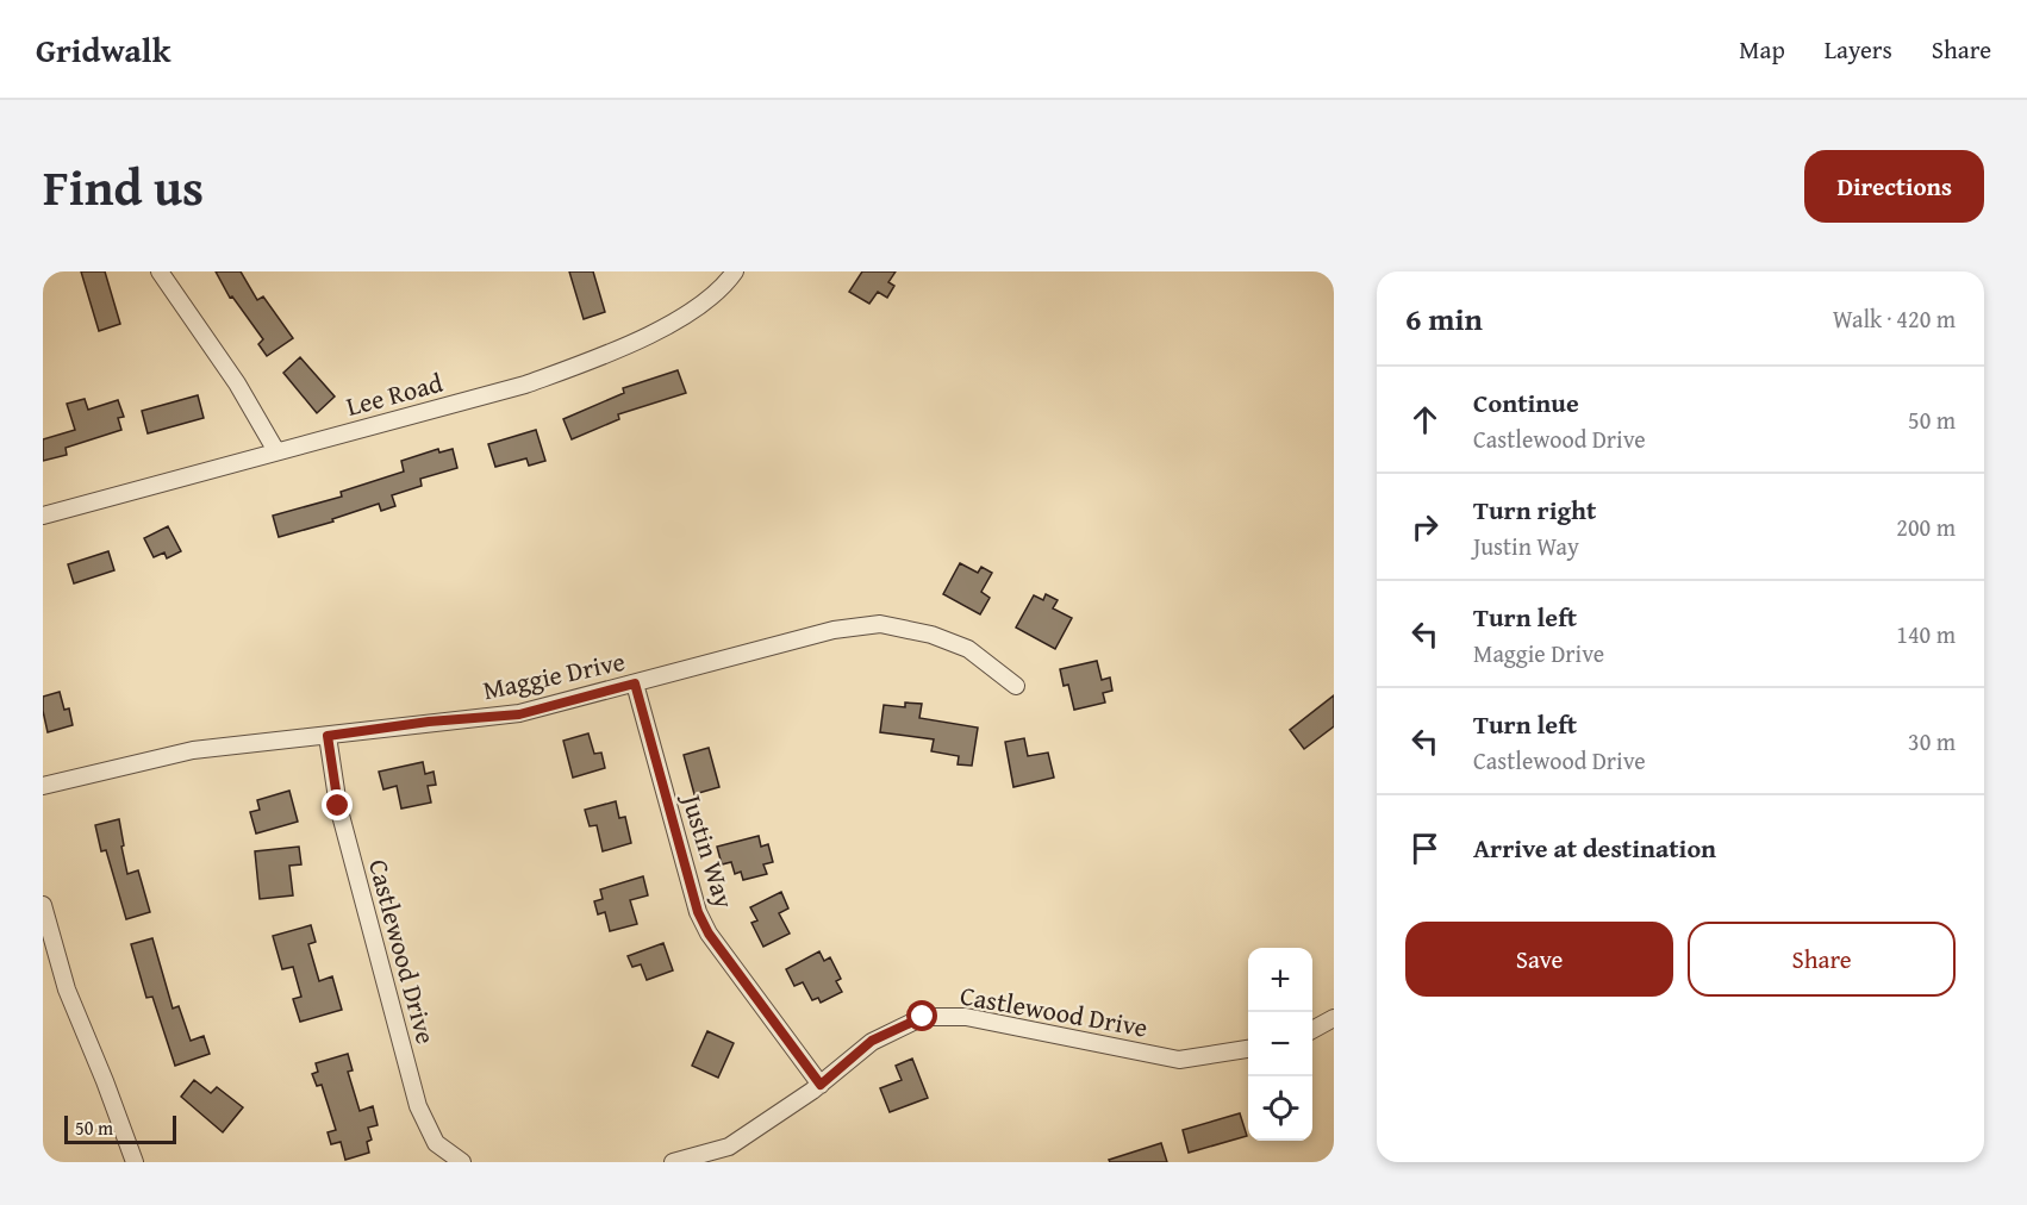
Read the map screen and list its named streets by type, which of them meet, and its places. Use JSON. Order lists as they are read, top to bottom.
{
  "streets": {
    "street": [
      "Lee Road",
      "Maggie Drive",
      "Justin Way",
      "Castlewood Drive"
    ]
  },
  "crossings": [
    ["Maggie Drive", "Justin Way"],
    ["Maggie Drive", "Castlewood Drive"],
    ["Justin Way", "Castlewood Drive"]
  ],
  "scale_bar": "50 m",
  "page": {
    "header": "Gridwalk",
    "nav": ["Map", "Layers", "Share"],
    "title": "Find us",
    "buttons": [
      "Directions",
      ["Save", "Share"]
    ],
    "heading": ["6 min", "Walk · 420 m"],
    "list": [
      ["Continue", "Castlewood Drive", "50 m"],
      ["Turn right", "Justin Way", "200 m"],
      ["Turn left", "Maggie Drive", "140 m"],
      ["Turn left", "Castlewood Drive", "30 m"],
      "Arrive at destination"
    ],
    "map_buttons": ["+", "−"],
    "scale": "50 m"
  }
}
